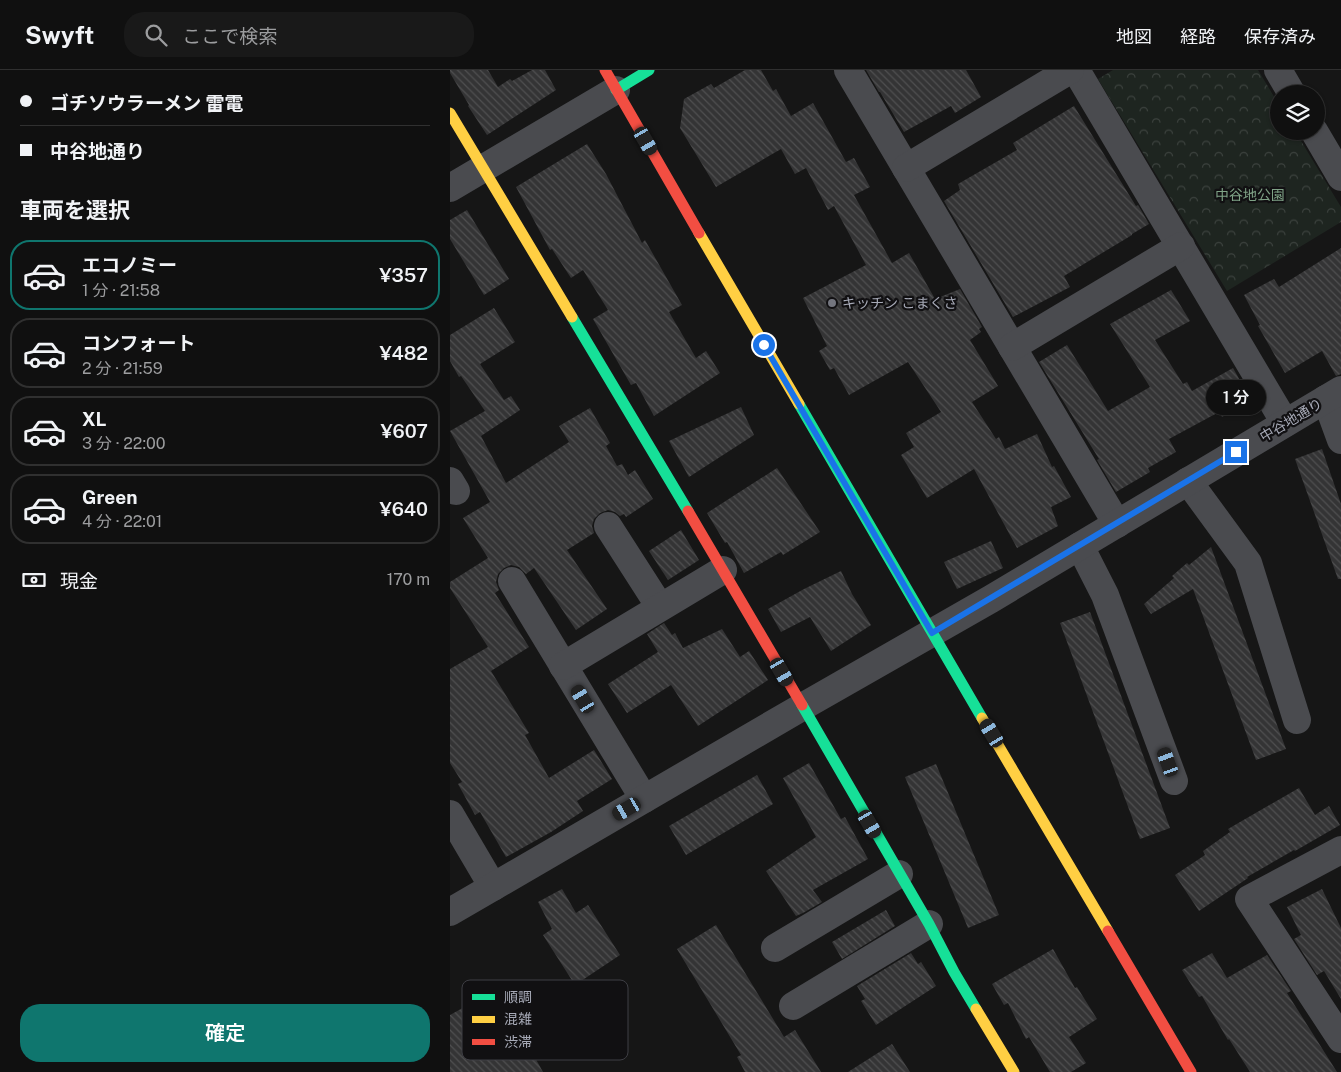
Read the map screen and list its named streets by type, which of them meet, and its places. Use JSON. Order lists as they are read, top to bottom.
{
  "streets": {
    "street": ["中谷地通り"]
  },
  "parks": ["中谷地公園"],
  "places": ["キッチン こまくさ"],
  "legend": ["順調", "混雑", "渋滞"],
  "page": {
    "header": "Swyft",
    "search": "ここで検索",
    "nav": ["地図", "経路", "保存済み"],
    "banner": ["ゴチソウラーメン 雷電", "中谷地通り"],
    "heading": "車両を選択",
    "list": [
      {
        "name": "エコノミー",
        "note": "1 分 · 21:58",
        "value": "¥357"
      },
      {
        "name": "コンフォート",
        "note": "2 分 · 21:59",
        "value": "¥482"
      },
      {
        "name": "XL",
        "note": "3 分 · 22:00",
        "value": "¥607"
      },
      {
        "name": "Green",
        "note": "4 分 · 22:01",
        "value": "¥640"
      }
    ],
    "bubble": "1 分",
    "pay": ["現金", "170 m"],
    "buttons": "確定"
  }
}
